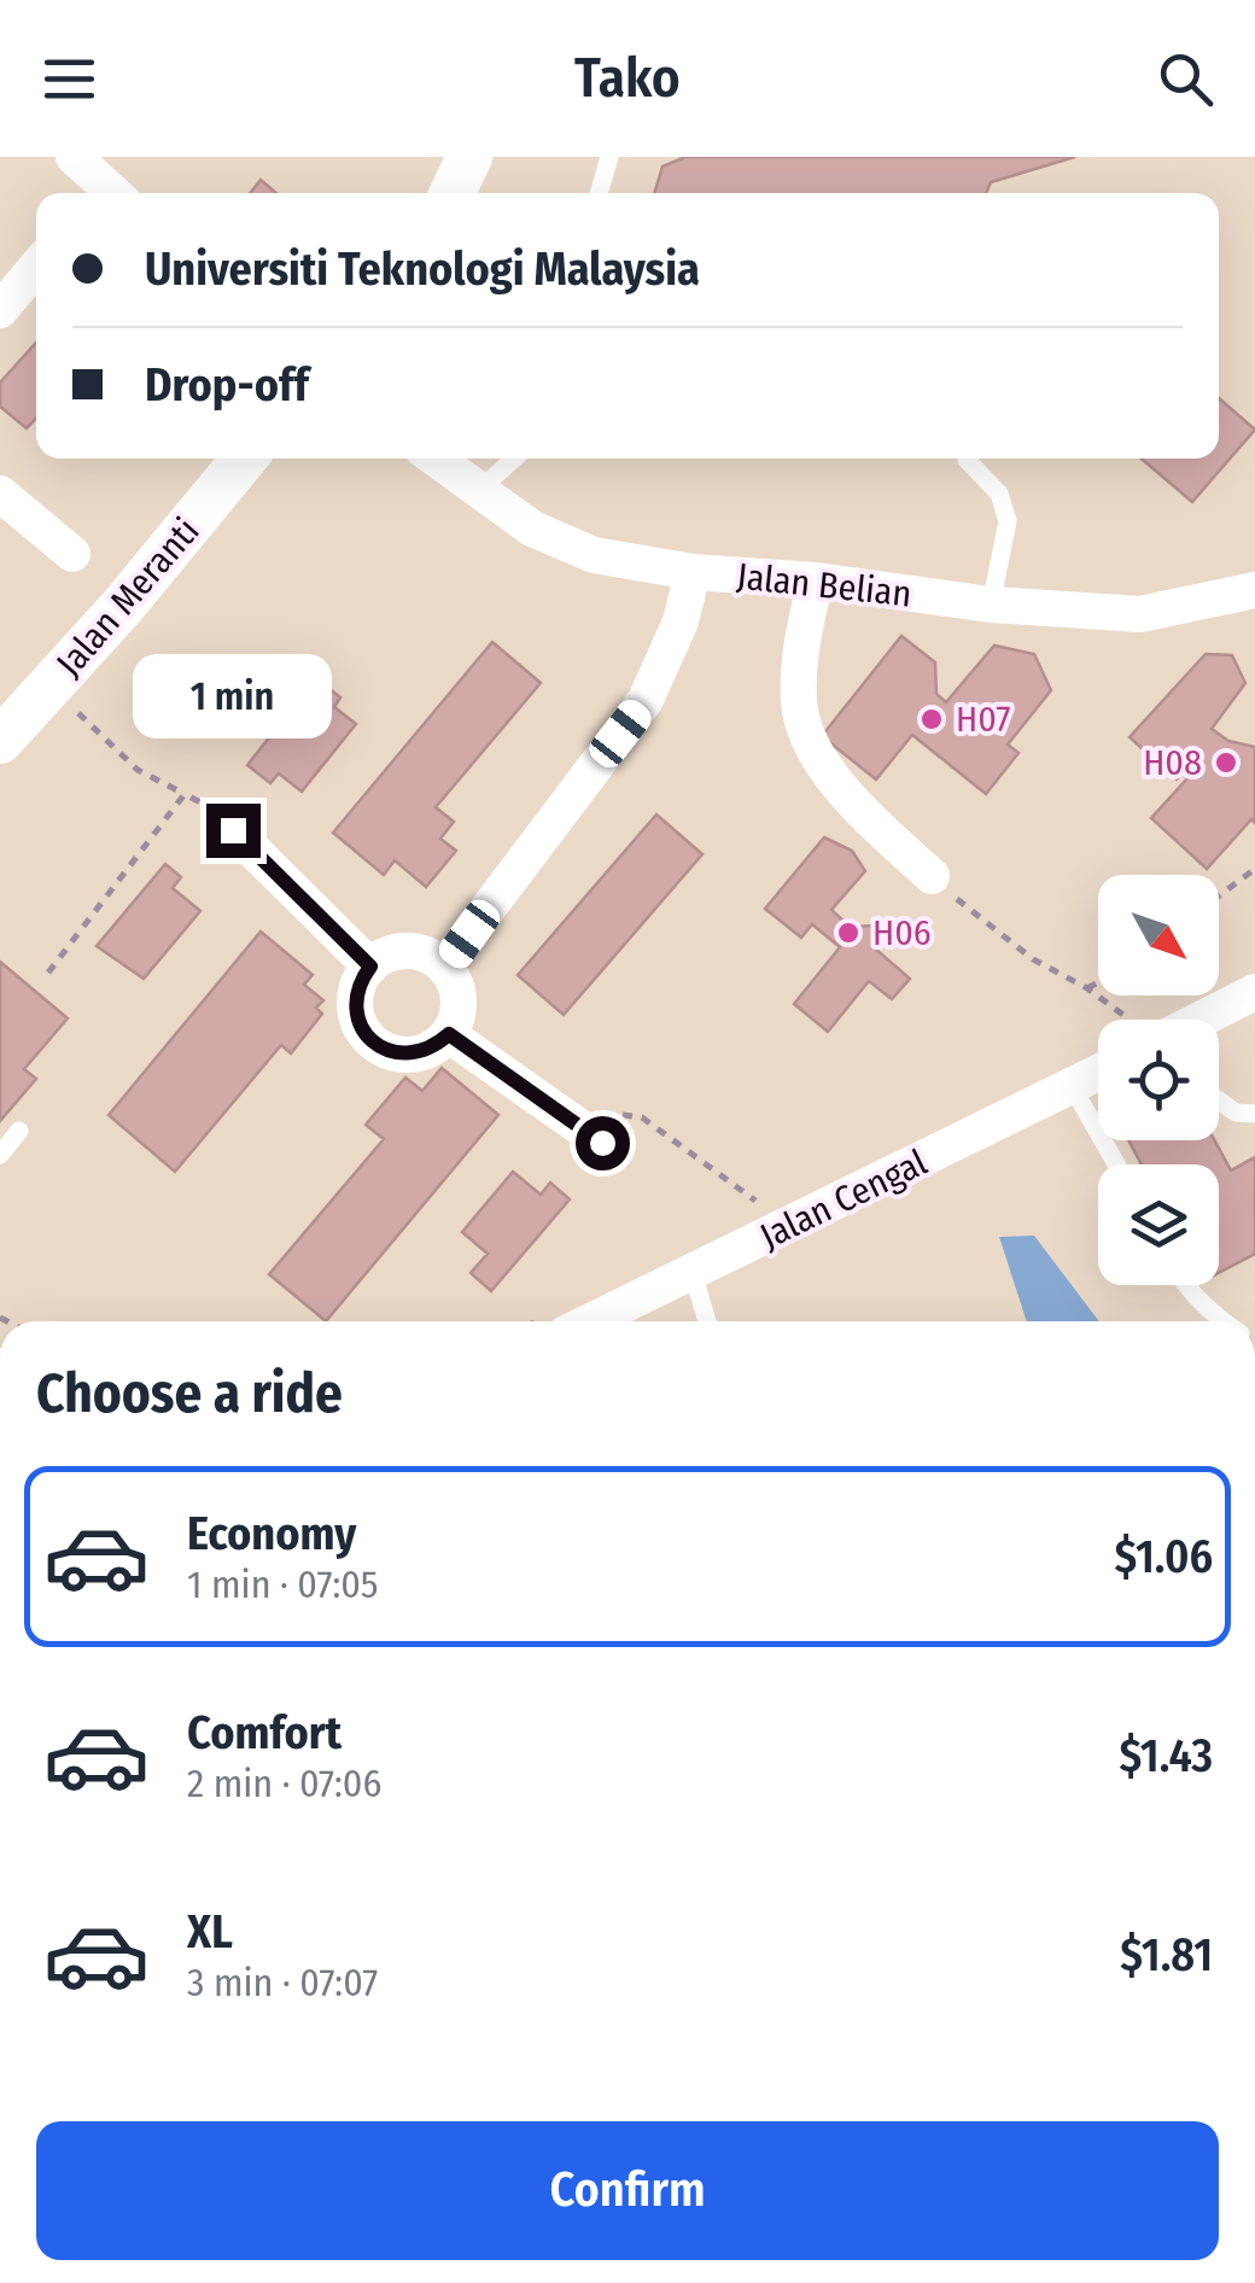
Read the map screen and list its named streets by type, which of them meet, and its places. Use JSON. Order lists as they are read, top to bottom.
{
  "streets": {
    "street": ["Jalan Belian", "Jalan Meranti", "Jalan Cengal"]
  },
  "places": ["H07", "H08", "H06"],
  "north": "bottom right",
  "page": {
    "header": "Tako",
    "banner": ["Universiti Teknologi Malaysia", "Drop-off"],
    "bubble": "1 min",
    "heading": "Choose a ride",
    "list": [
      {
        "name": "Economy",
        "note": "1 min · 07:05",
        "value": "$1.06"
      },
      {
        "name": "Comfort",
        "note": "2 min · 07:06",
        "value": "$1.43"
      },
      {
        "name": "XL",
        "note": "3 min · 07:07",
        "value": "$1.81"
      }
    ],
    "buttons": "Confirm"
  }
}
